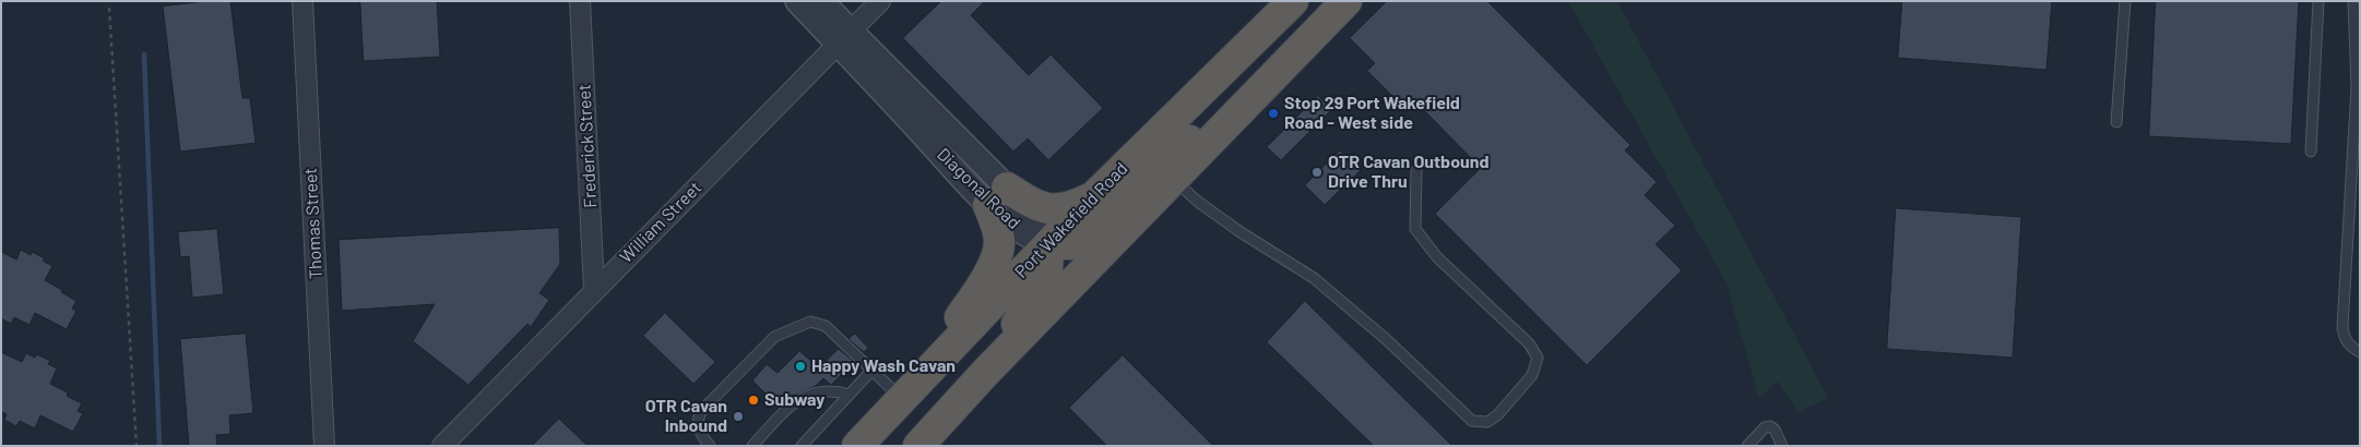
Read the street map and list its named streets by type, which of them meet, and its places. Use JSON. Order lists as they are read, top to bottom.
{
  "streets": {
    "highway": ["Port Wakefield Road"],
    "street": [
      "Frederick Street",
      "Diagonal Road",
      "William Street",
      "Thomas Street"
    ]
  },
  "crossings": [
    ["Frederick Street", "William Street"],
    ["Diagonal Road", "Port Wakefield Road"],
    ["Diagonal Road", "William Street"]
  ],
  "places": [
    "Stop 29 Port Wakefield Road - West side",
    "OTR Cavan Outbound Drive Thru",
    "Happy Wash Cavan",
    "Subway",
    "OTR Cavan Inbound"
  ]
}
